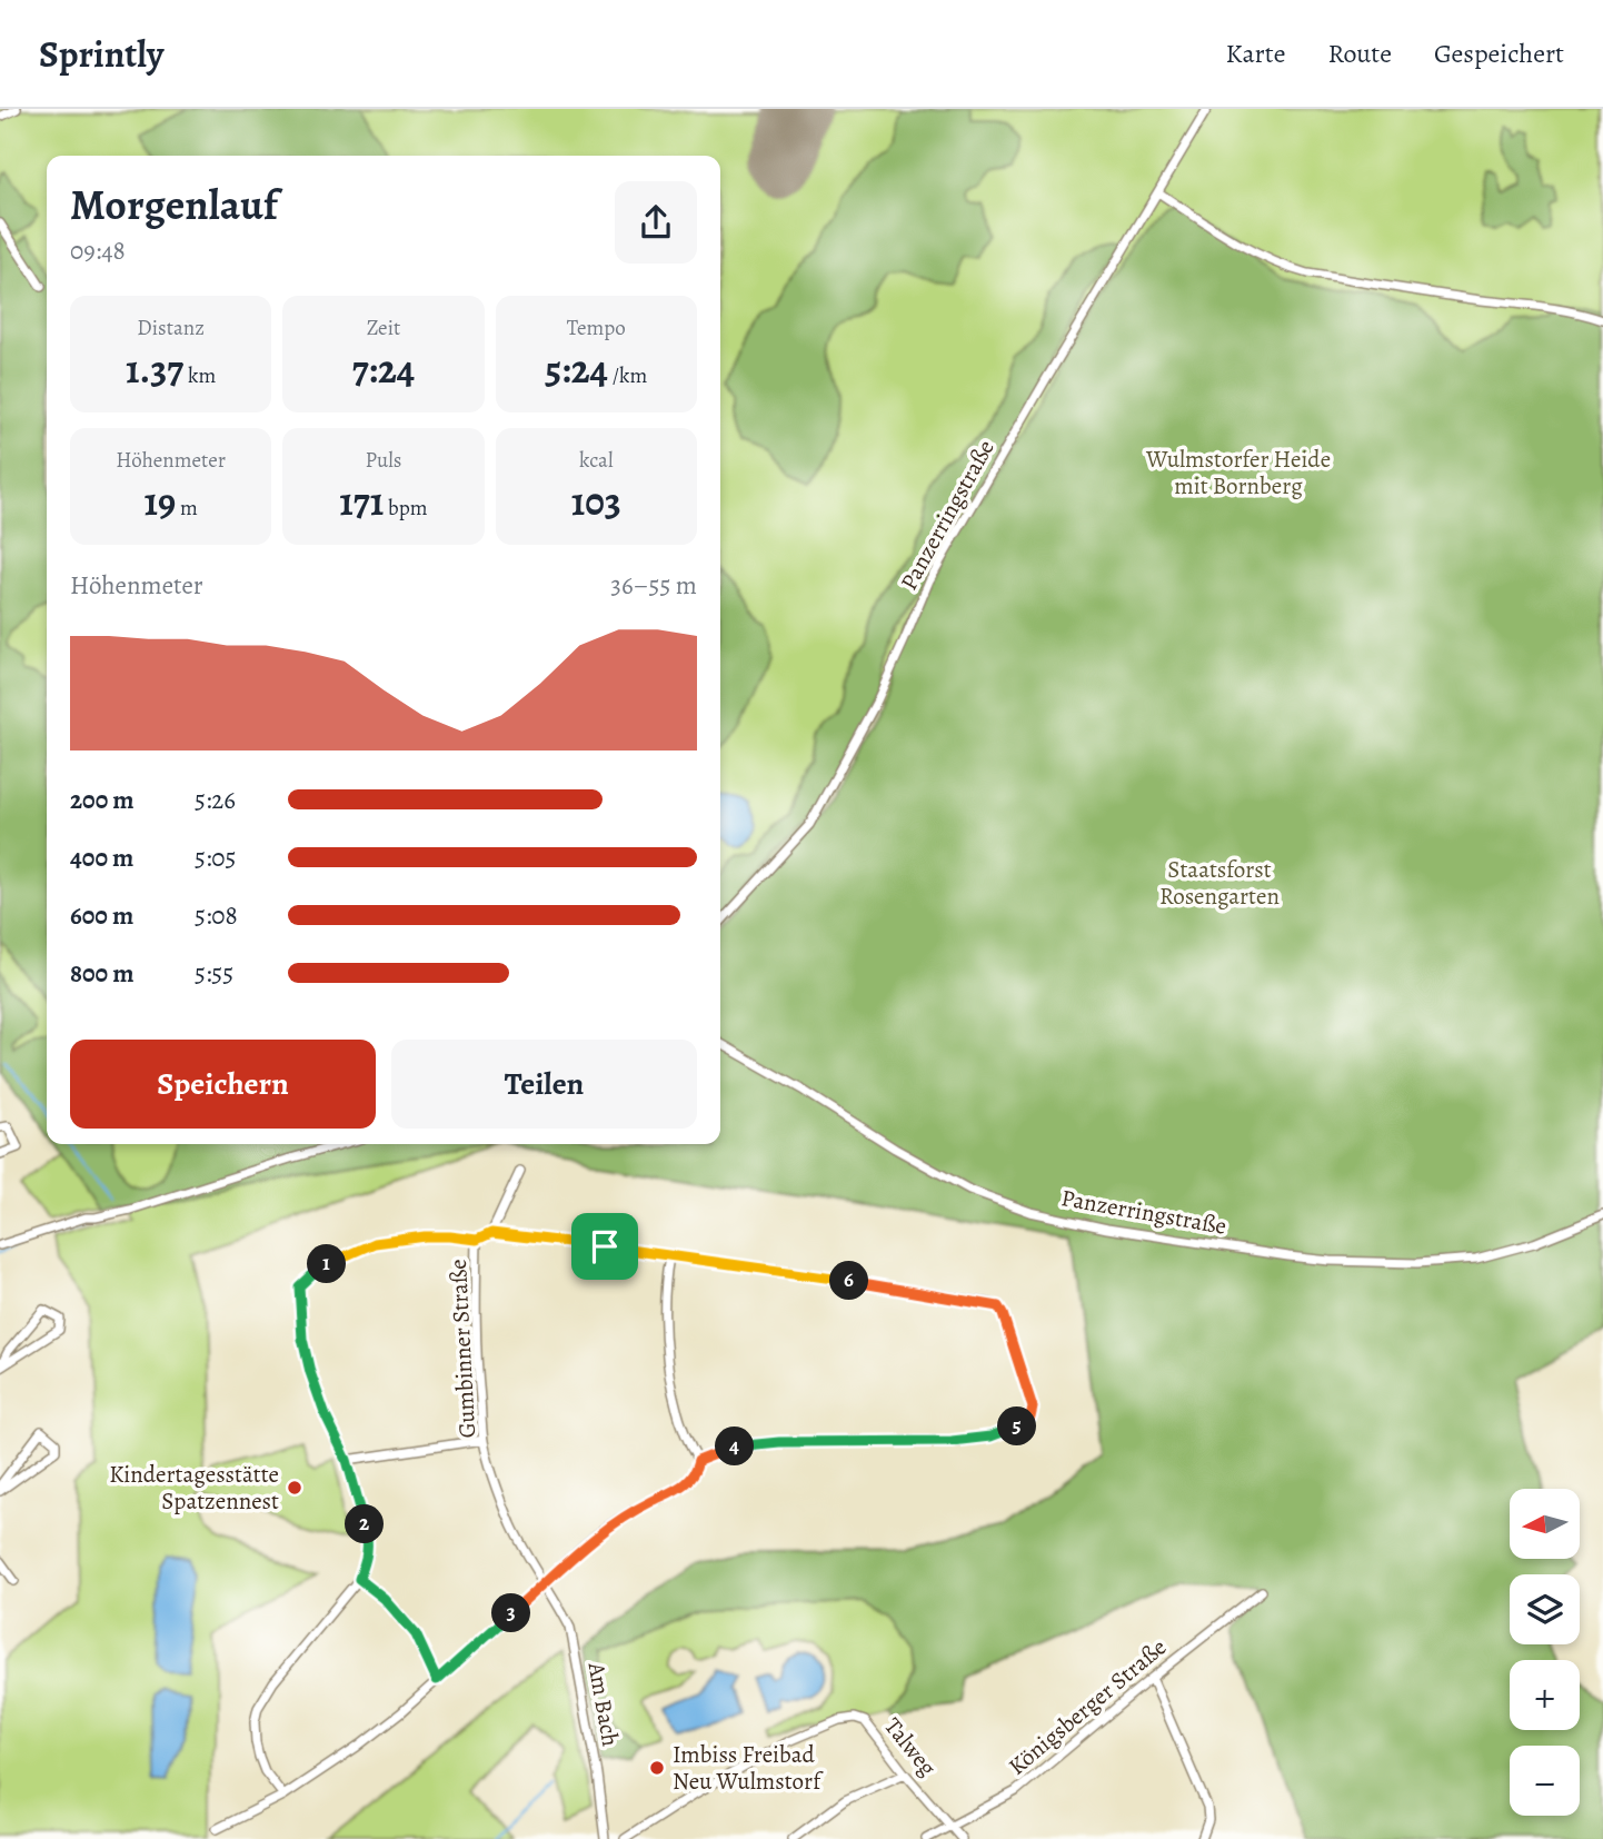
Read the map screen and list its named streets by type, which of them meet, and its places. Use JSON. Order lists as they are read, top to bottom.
{
  "streets": {
    "street": [
      "Panzerringstraße",
      "Gumbinner Straße",
      "Am Bach",
      "Königsberger Straße",
      "Talweg"
    ]
  },
  "crossings": [
    ["Gumbinner Straße", "Am Bach"],
    ["Königsberger Straße", "Talweg"]
  ],
  "parks": ["Wulmstorfer Heide mit Bornberg", "Staatsforst Rosengarten"],
  "places": ["Kindertagesstätte Spatzennest", "Imbiss Freibad Neu Wulmstorf"],
  "north": "left",
  "page": {
    "header": "Sprintly",
    "nav": ["Karte", "Route", "Gespeichert"],
    "heading": ["Morgenlauf", "09:48"],
    "stats": [
      ["Distanz", "1.37 km"],
      ["Zeit", "7:24"],
      ["Tempo", "5:24 /km"],
      ["Höhenmeter", "19 m"],
      ["Puls", "171 bpm"],
      ["kcal", "103"]
    ],
    "chart": ["Höhenmeter", "36–55 m"],
    "list": [
      {
        "name": "200 m",
        "note": "5:26"
      },
      {
        "name": "400 m",
        "note": "5:05"
      },
      {
        "name": "600 m",
        "note": "5:08"
      },
      {
        "name": "800 m",
        "note": "5:55"
      }
    ],
    "buttons": ["Speichern", "Teilen"],
    "pins": [
      "1",
      "6",
      "5",
      "4",
      "2",
      "3"
    ],
    "map_buttons": ["+", "−"]
  }
}
